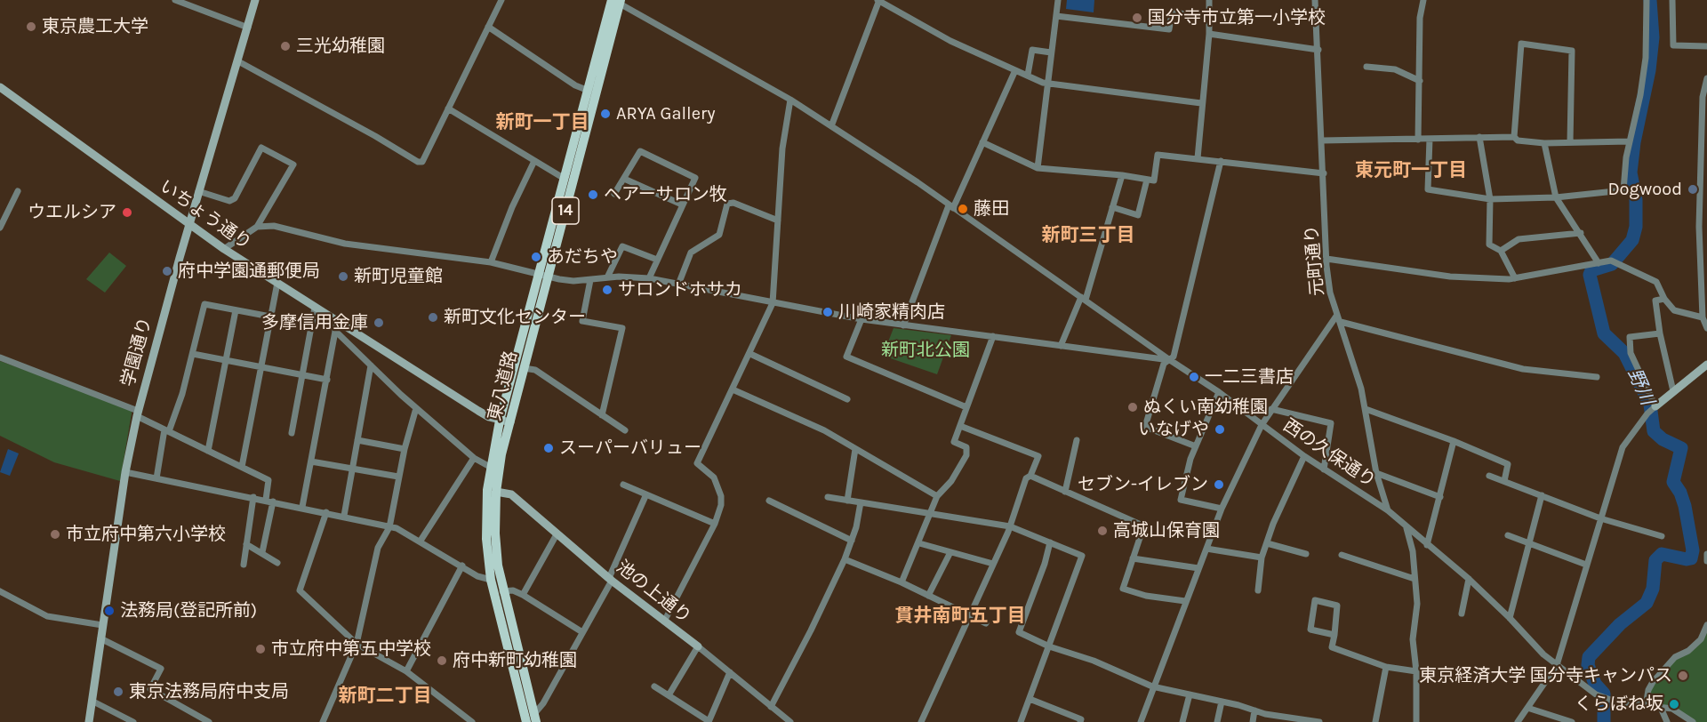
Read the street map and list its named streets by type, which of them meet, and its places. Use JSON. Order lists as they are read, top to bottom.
{
  "streets": {
    "main road": ["14", "東八道路"],
    "street": [
      "いちょう通り",
      "元町通り",
      "学園通り",
      "西の久保通り",
      "池の上通り"
    ]
  },
  "crossings": [
    ["いちょう通り", "学園通り"],
    ["いちょう通り", "東八道路"],
    ["元町通り", "西の久保通り"],
    ["東八道路", "池の上通り"]
  ],
  "districts": [
    "新町一丁目",
    "東元町一丁目",
    "新町三丁目",
    "貫井南町五丁目",
    "新町二丁目"
  ],
  "water": ["野川"],
  "parks": ["新町北公園"],
  "places": [
    "国分寺市立第一小学校",
    "東京農工大学",
    "三光幼稚園",
    "ARYA Gallery",
    "Dogwood",
    "ヘアーサロン牧",
    "藤田",
    "ウエルシア",
    "あだちや",
    "府中学園通郵便局",
    "新町児童館",
    "サロンドホサカ",
    "川崎家精肉店",
    "新町文化センター",
    "多摩信用金庫",
    "一二三書店",
    "ぬくい南幼稚園",
    "いなげや",
    "スーパーバリュー",
    "セブン-イレブン",
    "高城山保育園",
    "市立府中第六小学校",
    "法務局(登記所前)",
    "市立府中第五中学校",
    "府中新町幼稚園",
    "東京経済大学 国分寺キャンパス",
    "東京法務局府中支局",
    "くらぼね坂"
  ]
}
